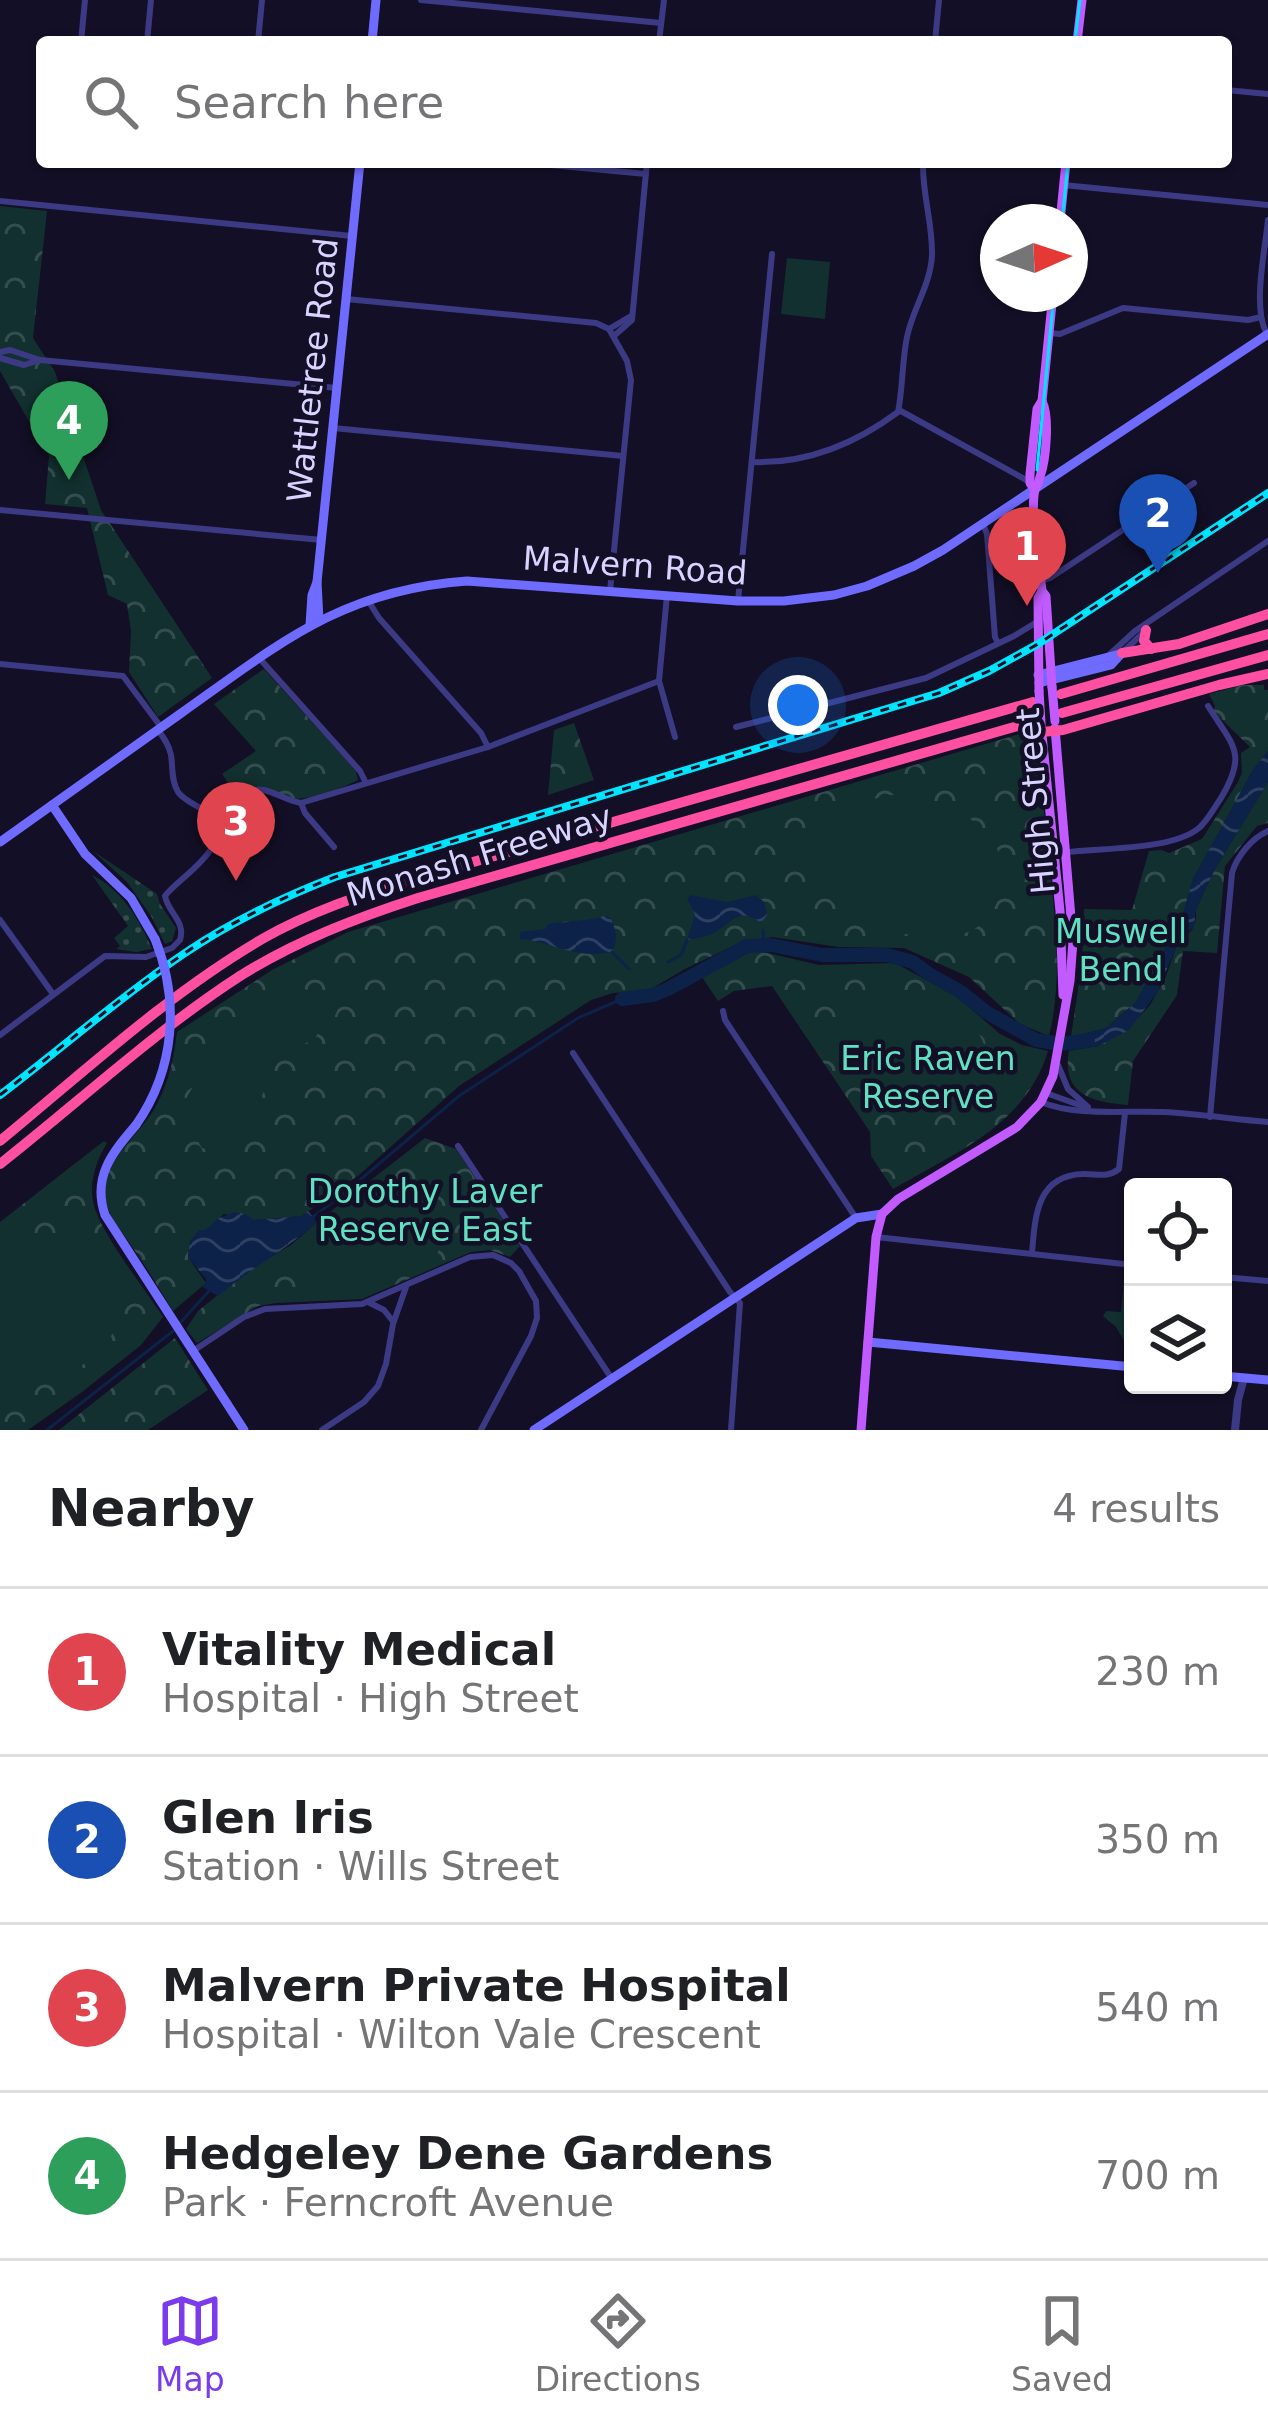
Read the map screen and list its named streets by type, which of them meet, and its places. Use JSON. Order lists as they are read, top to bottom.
{
  "streets": {
    "highway": ["Monash Freeway"],
    "main road": ["Wattletree Road", "Malvern Road", "High Street"]
  },
  "crossings": [
    ["Wattletree Road", "Malvern Road"],
    ["Malvern Road", "High Street"],
    ["High Street", "Monash Freeway"]
  ],
  "parks": ["Muswell Bend", "Eric Raven Reserve", "Dorothy Laver Reserve East"],
  "north": "right",
  "page": {
    "search": "Search here",
    "pins": [
      "4",
      "2",
      "1",
      "3"
    ],
    "heading": ["Nearby", "4 results"],
    "list": [
      {
        "mark": "1",
        "name": "Vitality Medical",
        "note": "Hospital · High Street",
        "value": "230 m"
      },
      {
        "mark": "2",
        "name": "Glen Iris",
        "note": "Station · Wills Street",
        "value": "350 m"
      },
      {
        "mark": "3",
        "name": "Malvern Private Hospital",
        "note": "Hospital · Wilton Vale Crescent",
        "value": "540 m"
      },
      {
        "mark": "4",
        "name": "Hedgeley Dene Gardens",
        "note": "Park · Ferncroft Avenue",
        "value": "700 m"
      }
    ],
    "nav": ["Map", "Directions", "Saved"]
  }
}
